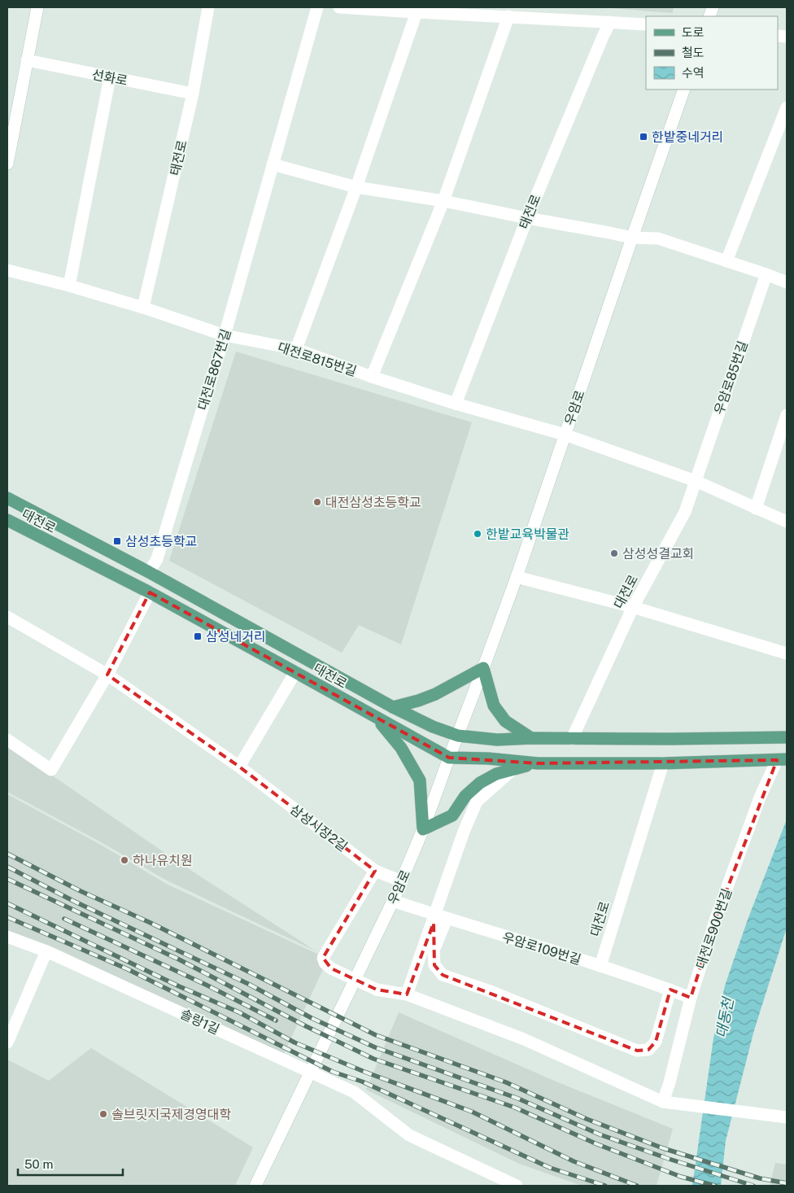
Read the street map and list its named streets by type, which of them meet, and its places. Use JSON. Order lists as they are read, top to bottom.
{
  "streets": {
    "main road": ["대전로"],
    "street": [
      "선화로",
      "태전로",
      "대전로815번길",
      "대전로867번길",
      "우암로85번길",
      "우암로",
      "삼성시장2길",
      "대전로900번길",
      "우암로109번길",
      "솔랑1길"
    ]
  },
  "crossings": [
    ["선화로", "태전로"],
    ["태전로", "대전로815번길"],
    ["대전로815번길", "대전로867번길"],
    ["대전로815번길", "우암로"],
    ["대전로867번길", "대전로"],
    ["우암로85번길", "대전로"],
    ["우암로", "대전로"],
    ["우암로", "삼성시장2길"],
    ["우암로", "우암로109번길"],
    ["대전로", "대전로900번길"],
    ["대전로", "우암로109번길"],
    ["대전로900번길", "우암로109번길"]
  ],
  "water": ["대동천"],
  "places": {
    "transit": ["한밭중네거리", "삼성초등학교", "삼성네거리"],
    "other": [
      "대전삼성초등학교",
      "한밭교육박물관",
      "삼성성결교회",
      "하나유치원",
      "솔브릿지국제경영대학"
    ]
  },
  "legend": ["도로", "철도", "수역"],
  "scale_bar": "50 m"
}
